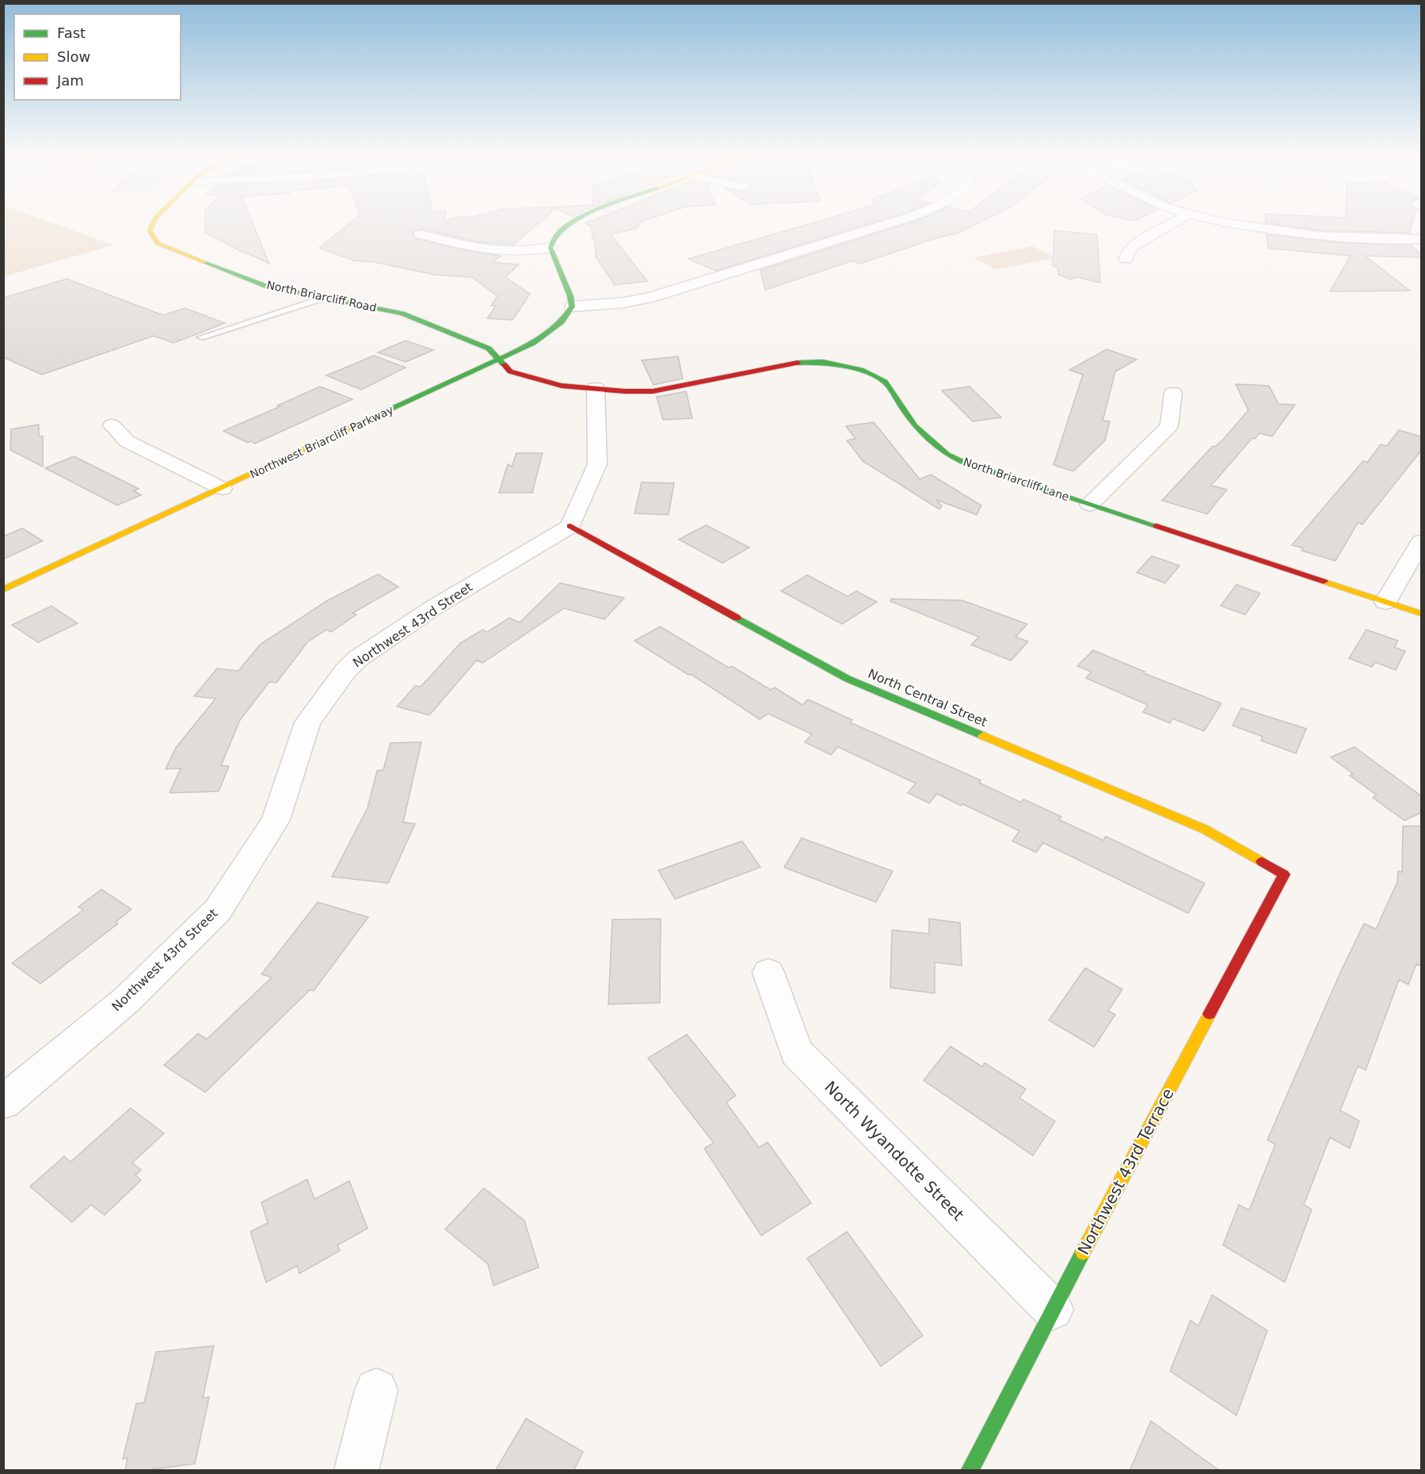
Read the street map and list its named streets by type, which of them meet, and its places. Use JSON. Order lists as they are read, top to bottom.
{
  "streets": {
    "street": [
      "North Briarcliff Road",
      "Northwest Briarcliff Parkway",
      "North Briarcliff Lane",
      "Northwest 43rd Street",
      "North Central Street",
      "North Wyandotte Street",
      "Northwest 43rd Terrace"
    ]
  },
  "crossings": [
    ["North Briarcliff Road", "Northwest Briarcliff Parkway"],
    ["North Briarcliff Road", "North Briarcliff Lane"],
    ["Northwest Briarcliff Parkway", "North Briarcliff Lane"],
    ["Northwest 43rd Street", "North Central Street"],
    ["North Central Street", "Northwest 43rd Terrace"],
    ["North Wyandotte Street", "Northwest 43rd Terrace"]
  ],
  "legend": ["Fast", "Slow", "Jam"]
}
